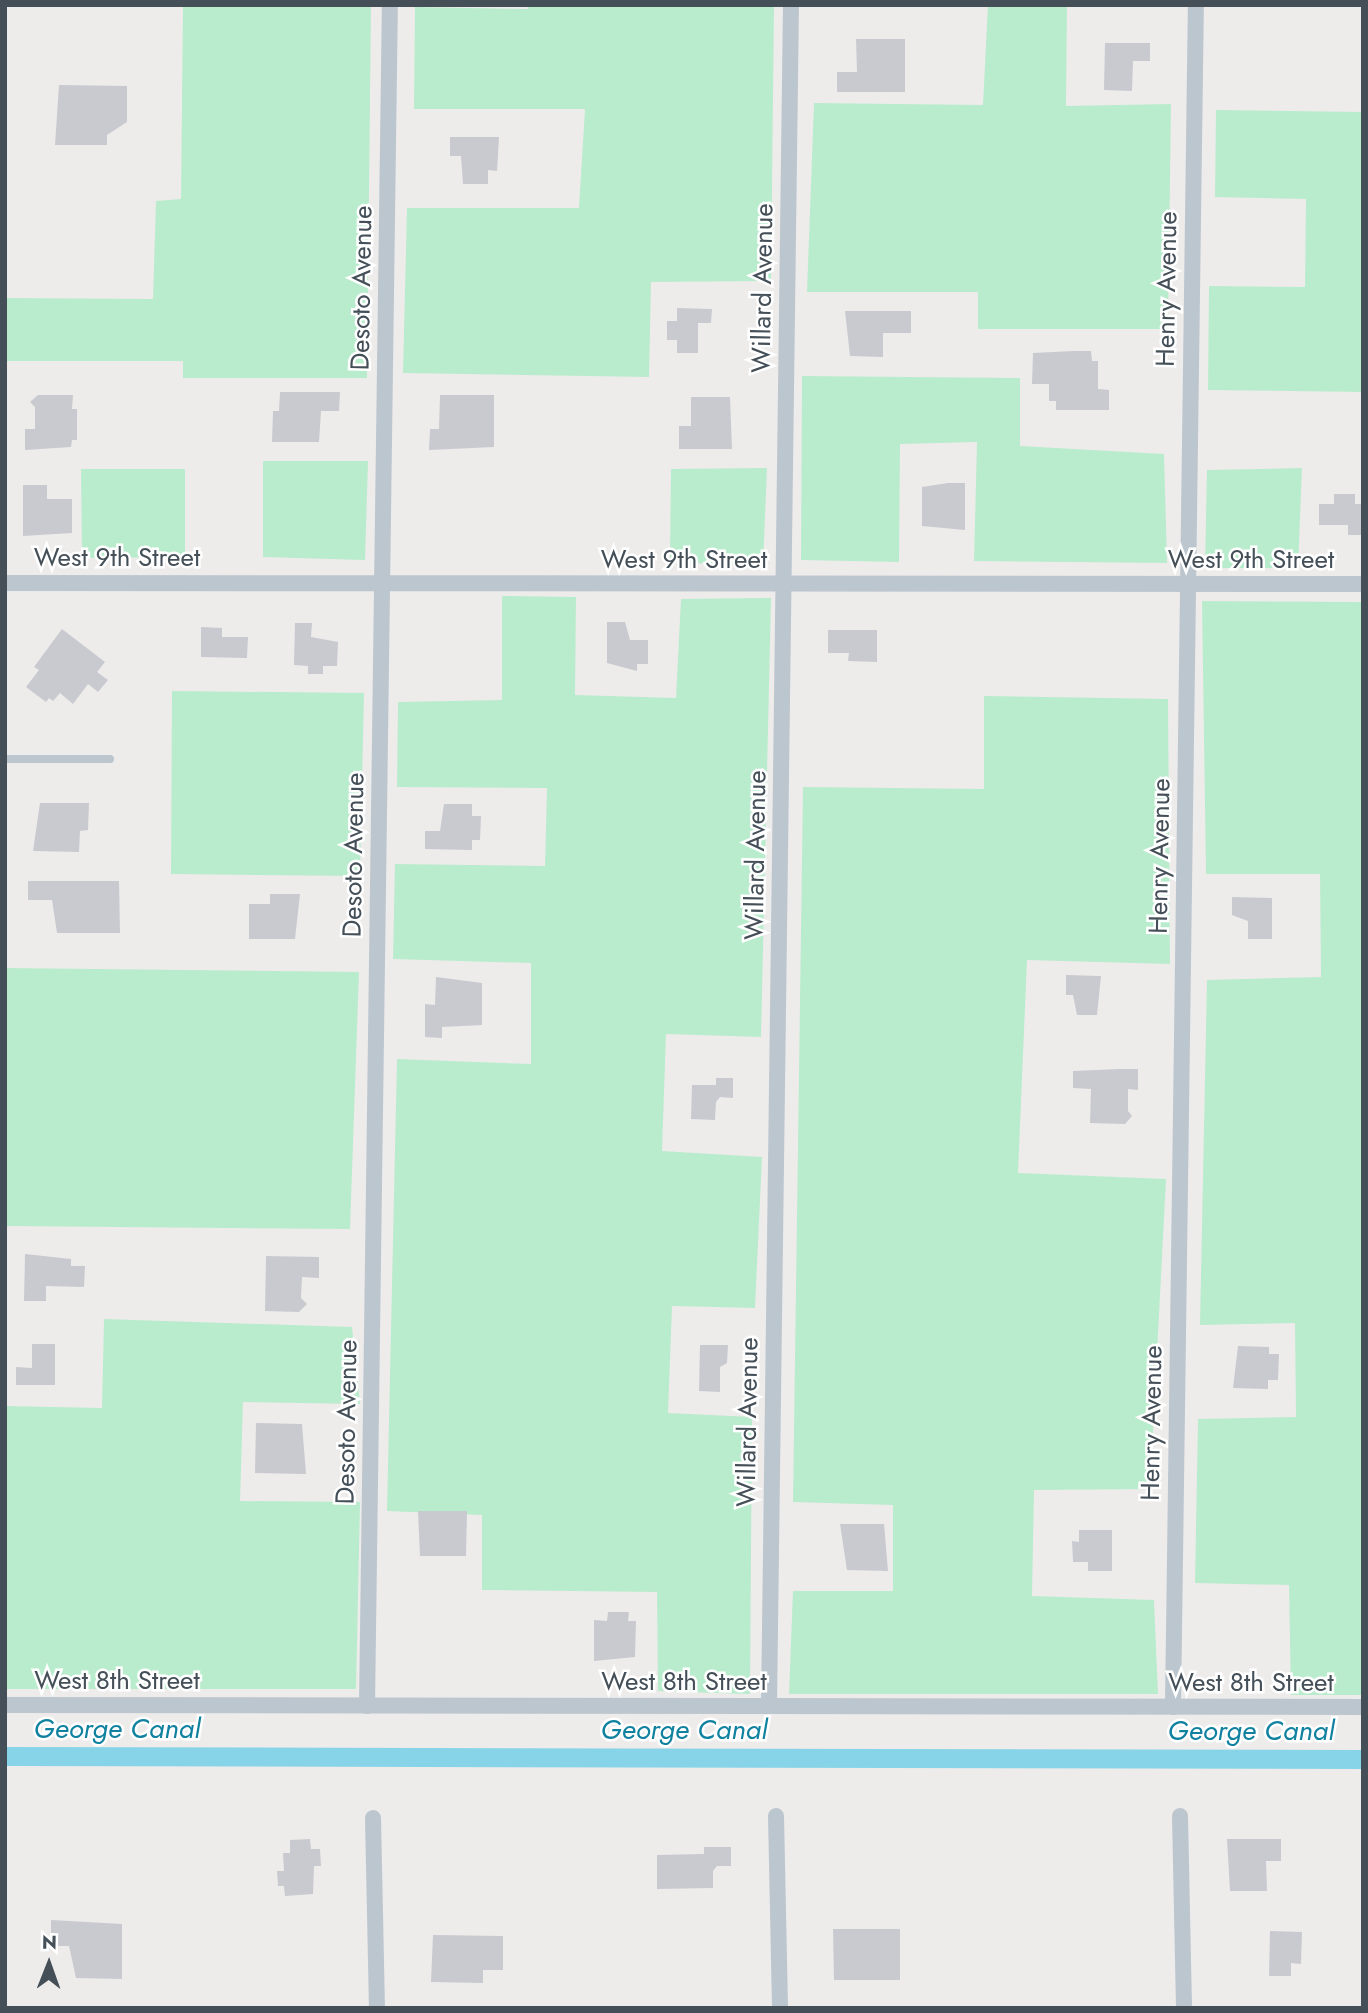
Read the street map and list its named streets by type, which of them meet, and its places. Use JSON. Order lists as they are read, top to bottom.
{
  "streets": {
    "street": [
      "Desoto Avenue",
      "Willard Avenue",
      "Henry Avenue",
      "West 9th Street",
      "West 8th Street"
    ]
  },
  "crossings": [
    ["Desoto Avenue", "West 9th Street"],
    ["Desoto Avenue", "West 8th Street"],
    ["Willard Avenue", "West 9th Street"],
    ["Willard Avenue", "West 8th Street"],
    ["Henry Avenue", "West 9th Street"],
    ["Henry Avenue", "West 8th Street"]
  ],
  "water": ["George Canal"],
  "north": "top"
}
